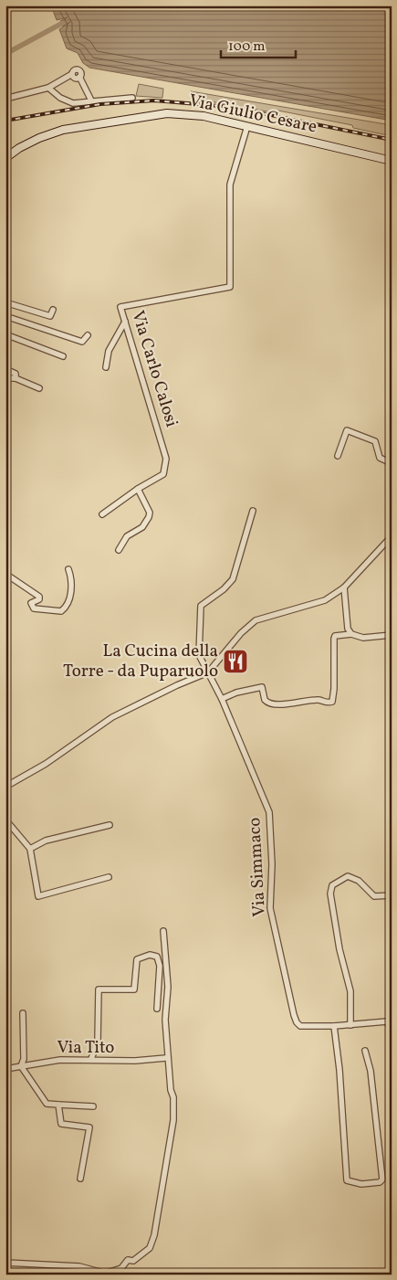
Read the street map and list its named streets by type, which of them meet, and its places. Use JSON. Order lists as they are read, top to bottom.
{
  "streets": {
    "street": [
      "Via Giulio Cesare",
      "Via Carlo Calosi",
      "Via Simmaco",
      "Via Tito"
    ]
  },
  "crossings": [
    ["Via Giulio Cesare", "Via Carlo Calosi"]
  ],
  "places": {
    "restaurant": ["La Cucina della Torre - da Puparuolo"]
  },
  "scale_bar": "100 m"
}
